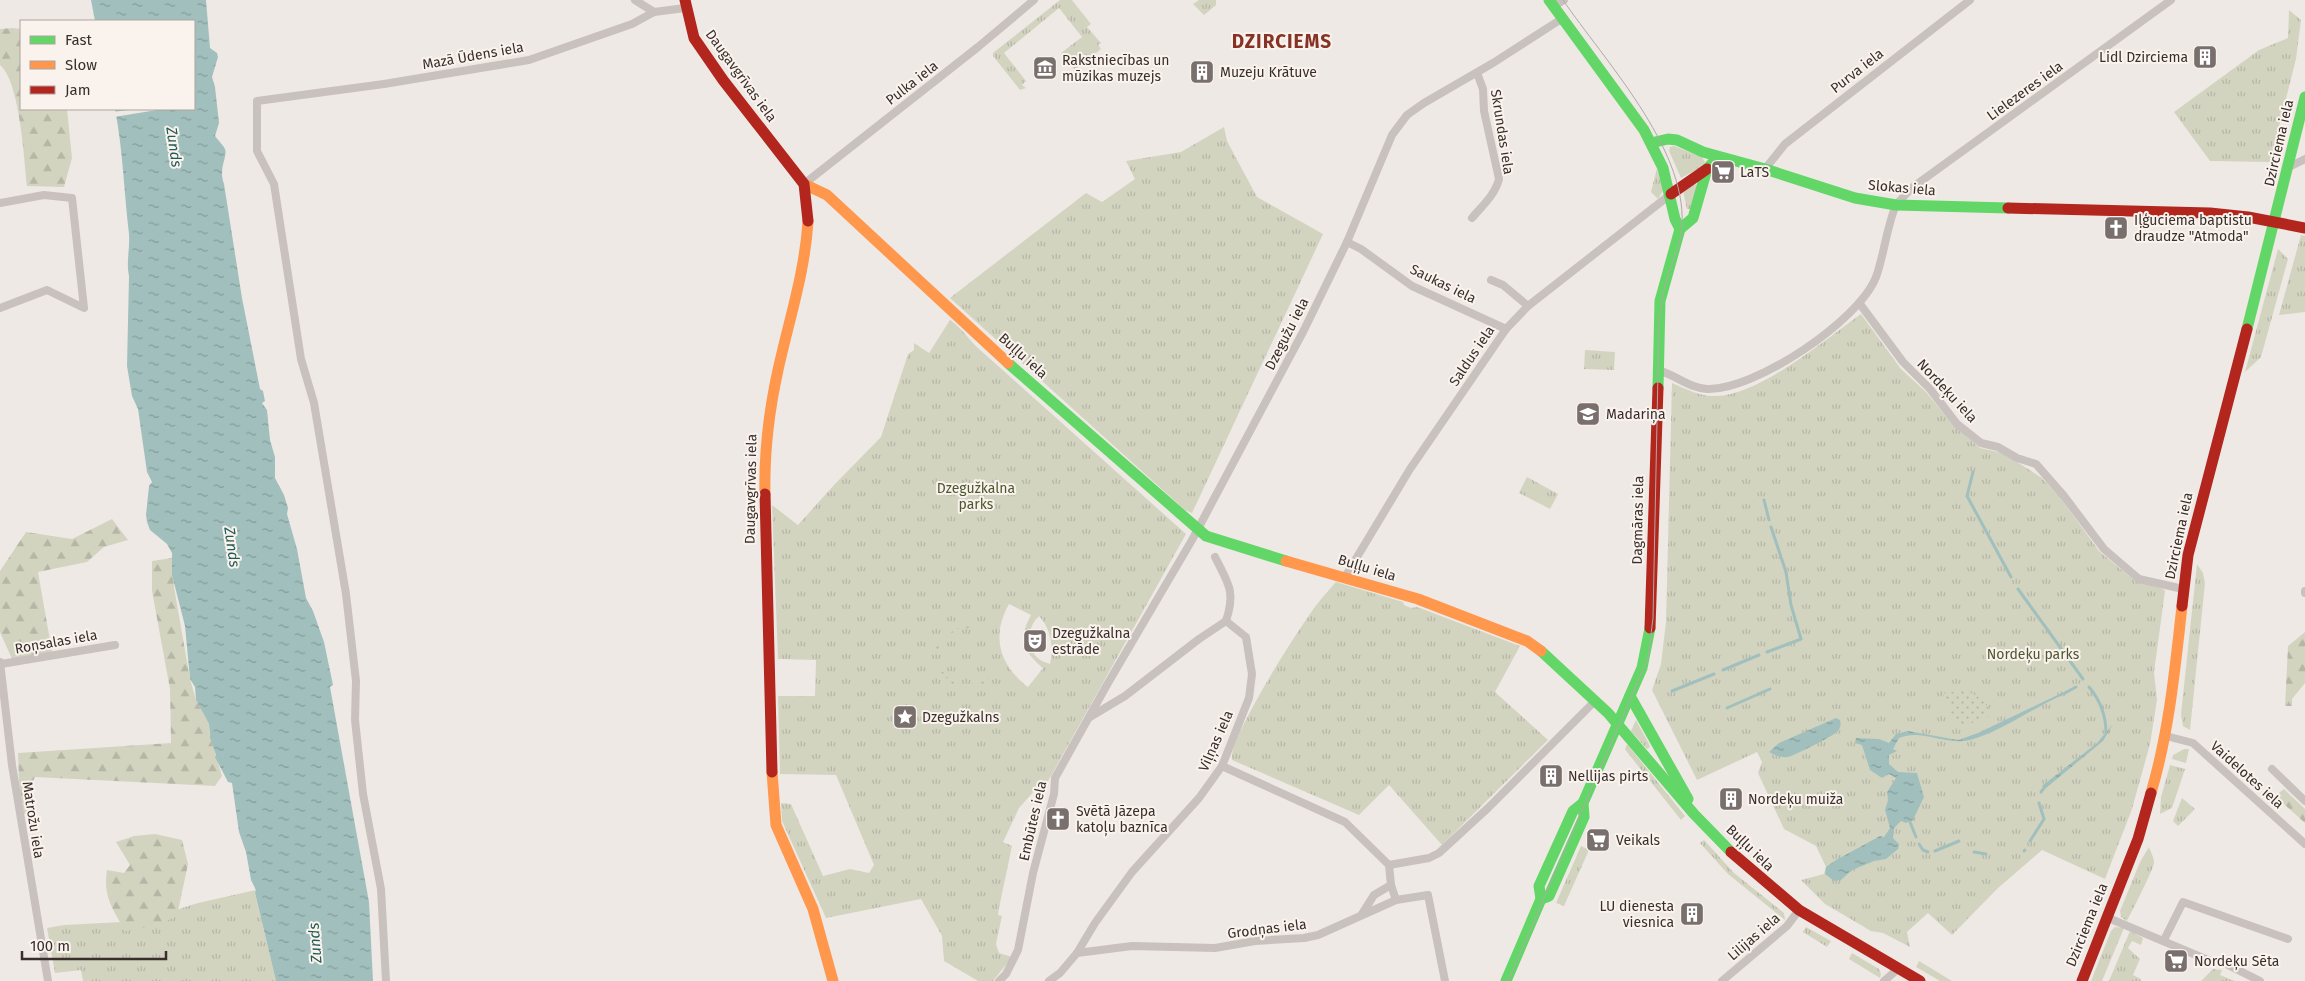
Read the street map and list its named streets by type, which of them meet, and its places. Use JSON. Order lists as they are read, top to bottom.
{
  "streets": {
    "street": [
      "Mazā Ūdens iela",
      "Purva iela",
      "Daugavgrīvas iela",
      "Pulka iela",
      "Lielezeres iela",
      "Skrundas iela",
      "Dzirciema iela",
      "Slokas iela",
      "Saukas iela",
      "Dzegužu iela",
      "Buļļu iela",
      "Saldus iela",
      "Nordeķu iela",
      "Dagmāras iela",
      "Roņsalas iela",
      "Viļņas iela",
      "Vaidelotes iela",
      "Matrožu iela",
      "Embūtes iela",
      "Grodņas iela",
      "Lilijas iela"
    ]
  },
  "crossings": [
    ["Mazā Ūdens iela", "Daugavgrīvas iela"],
    ["Purva iela", "Slokas iela"],
    ["Daugavgrīvas iela", "Pulka iela"],
    ["Daugavgrīvas iela", "Buļļu iela"],
    ["Pulka iela", "Buļļu iela"],
    ["Lielezeres iela", "Slokas iela"],
    ["Skrundas iela", "Dzegužu iela"],
    ["Dzirciema iela", "Slokas iela"],
    ["Dzirciema iela", "Nordeķu iela"],
    ["Dzirciema iela", "Vaidelotes iela"],
    ["Slokas iela", "Dagmāras iela"],
    ["Saukas iela", "Dzegužu iela"],
    ["Saukas iela", "Saldus iela"],
    ["Dzegužu iela", "Buļļu iela"],
    ["Dzegužu iela", "Embūtes iela"],
    ["Buļļu iela", "Saldus iela"],
    ["Buļļu iela", "Dagmāras iela"],
    ["Buļļu iela", "Lilijas iela"],
    ["Roņsalas iela", "Matrožu iela"],
    ["Viļņas iela", "Grodņas iela"]
  ],
  "districts": ["DZIRCIEMS"],
  "water": ["Zunds"],
  "parks": ["Dzegužkalna parks", "Nordeķu parks"],
  "places": {
    "building": [
      "Lidl Dzirciema",
      "Muzeju Krātuve",
      "Nellijas pirts",
      "Nordeķu muiža",
      "LU dienesta viesnica"
    ],
    "museum": ["Rakstniecības un mūzikas muzejs"],
    "supermarket": ["LaTS", "Veikals", "Nordeķu Sēta"],
    "church": ["Iļģuciema baptistu draudze \"Atmoda\"", "Svētā Jāzepa katoļu baznīca"],
    "school or university": ["Madariņa"],
    "theatre": ["Dzegužkalna estrāde"],
    "place": ["Dzegužkalns"]
  },
  "legend": ["Fast", "Slow", "Jam"],
  "scale_bar": "100 m"
}
